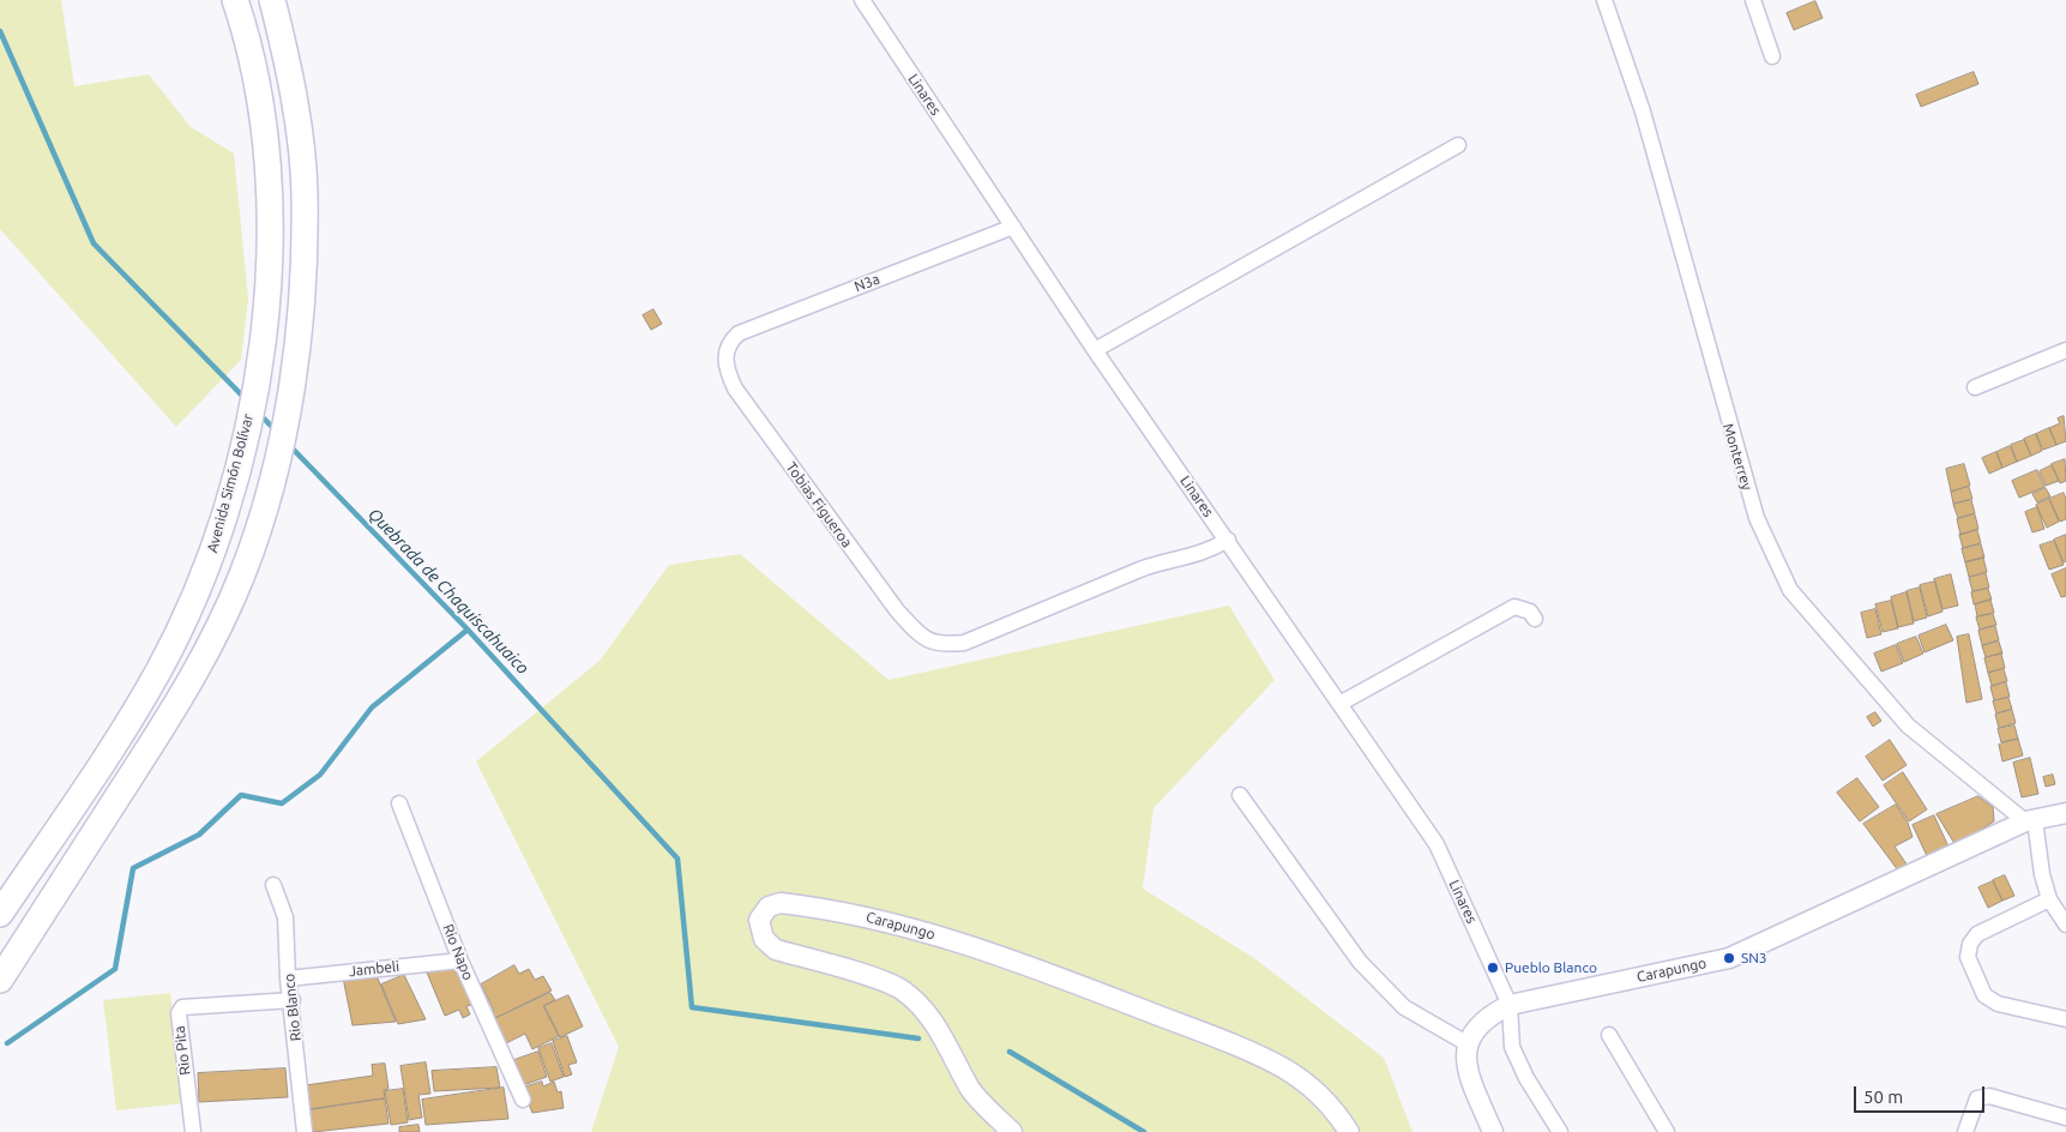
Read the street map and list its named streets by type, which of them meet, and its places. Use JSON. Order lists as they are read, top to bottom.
{
  "streets": {
    "highway": ["Avenida Simón Bolívar"],
    "street": [
      "Linares",
      "N3a",
      "Monterrey",
      "Tobias Figueroa",
      "Carapungo",
      "Rio Napo",
      "Jambeli",
      "Rio Blanco",
      "Rio Pita"
    ]
  },
  "crossings": [
    ["Linares", "N3a"],
    ["Linares", "Tobias Figueroa"],
    ["Linares", "Carapungo"],
    ["N3a", "Tobias Figueroa"],
    ["Monterrey", "Carapungo"],
    ["Rio Napo", "Jambeli"],
    ["Jambeli", "Rio Blanco"],
    ["Rio Blanco", "Rio Pita"]
  ],
  "water": ["Quebrada de Chaquiscahuaico"],
  "places": ["SN3", "Pueblo Blanco"],
  "scale_bar": "50 m"
}
